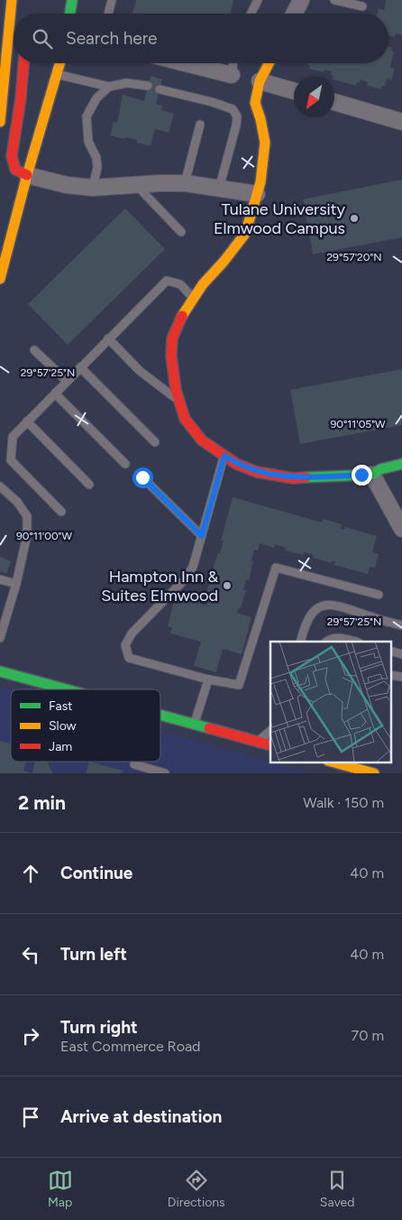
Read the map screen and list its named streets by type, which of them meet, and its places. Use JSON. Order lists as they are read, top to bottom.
{
  "places": ["Tulane University Elmwood Campus", "Hampton Inn & Suites Elmwood"],
  "legend": ["Fast", "Slow", "Jam"],
  "north": "bottom left",
  "page": {
    "search": "Search here",
    "heading": ["2 min", "Walk · 150 m"],
    "list": [
      ["Continue", "40 m"],
      ["Turn left", "40 m"],
      ["Turn right", "East Commerce Road", "70 m"],
      "Arrive at destination"
    ],
    "nav": ["Map", "Directions", "Saved"]
  },
  "coordinates": [
    "29°57'20\"N",
    "29°57'25\"N",
    "90°11'05\"W",
    "90°11'00\"W"
  ]
}
